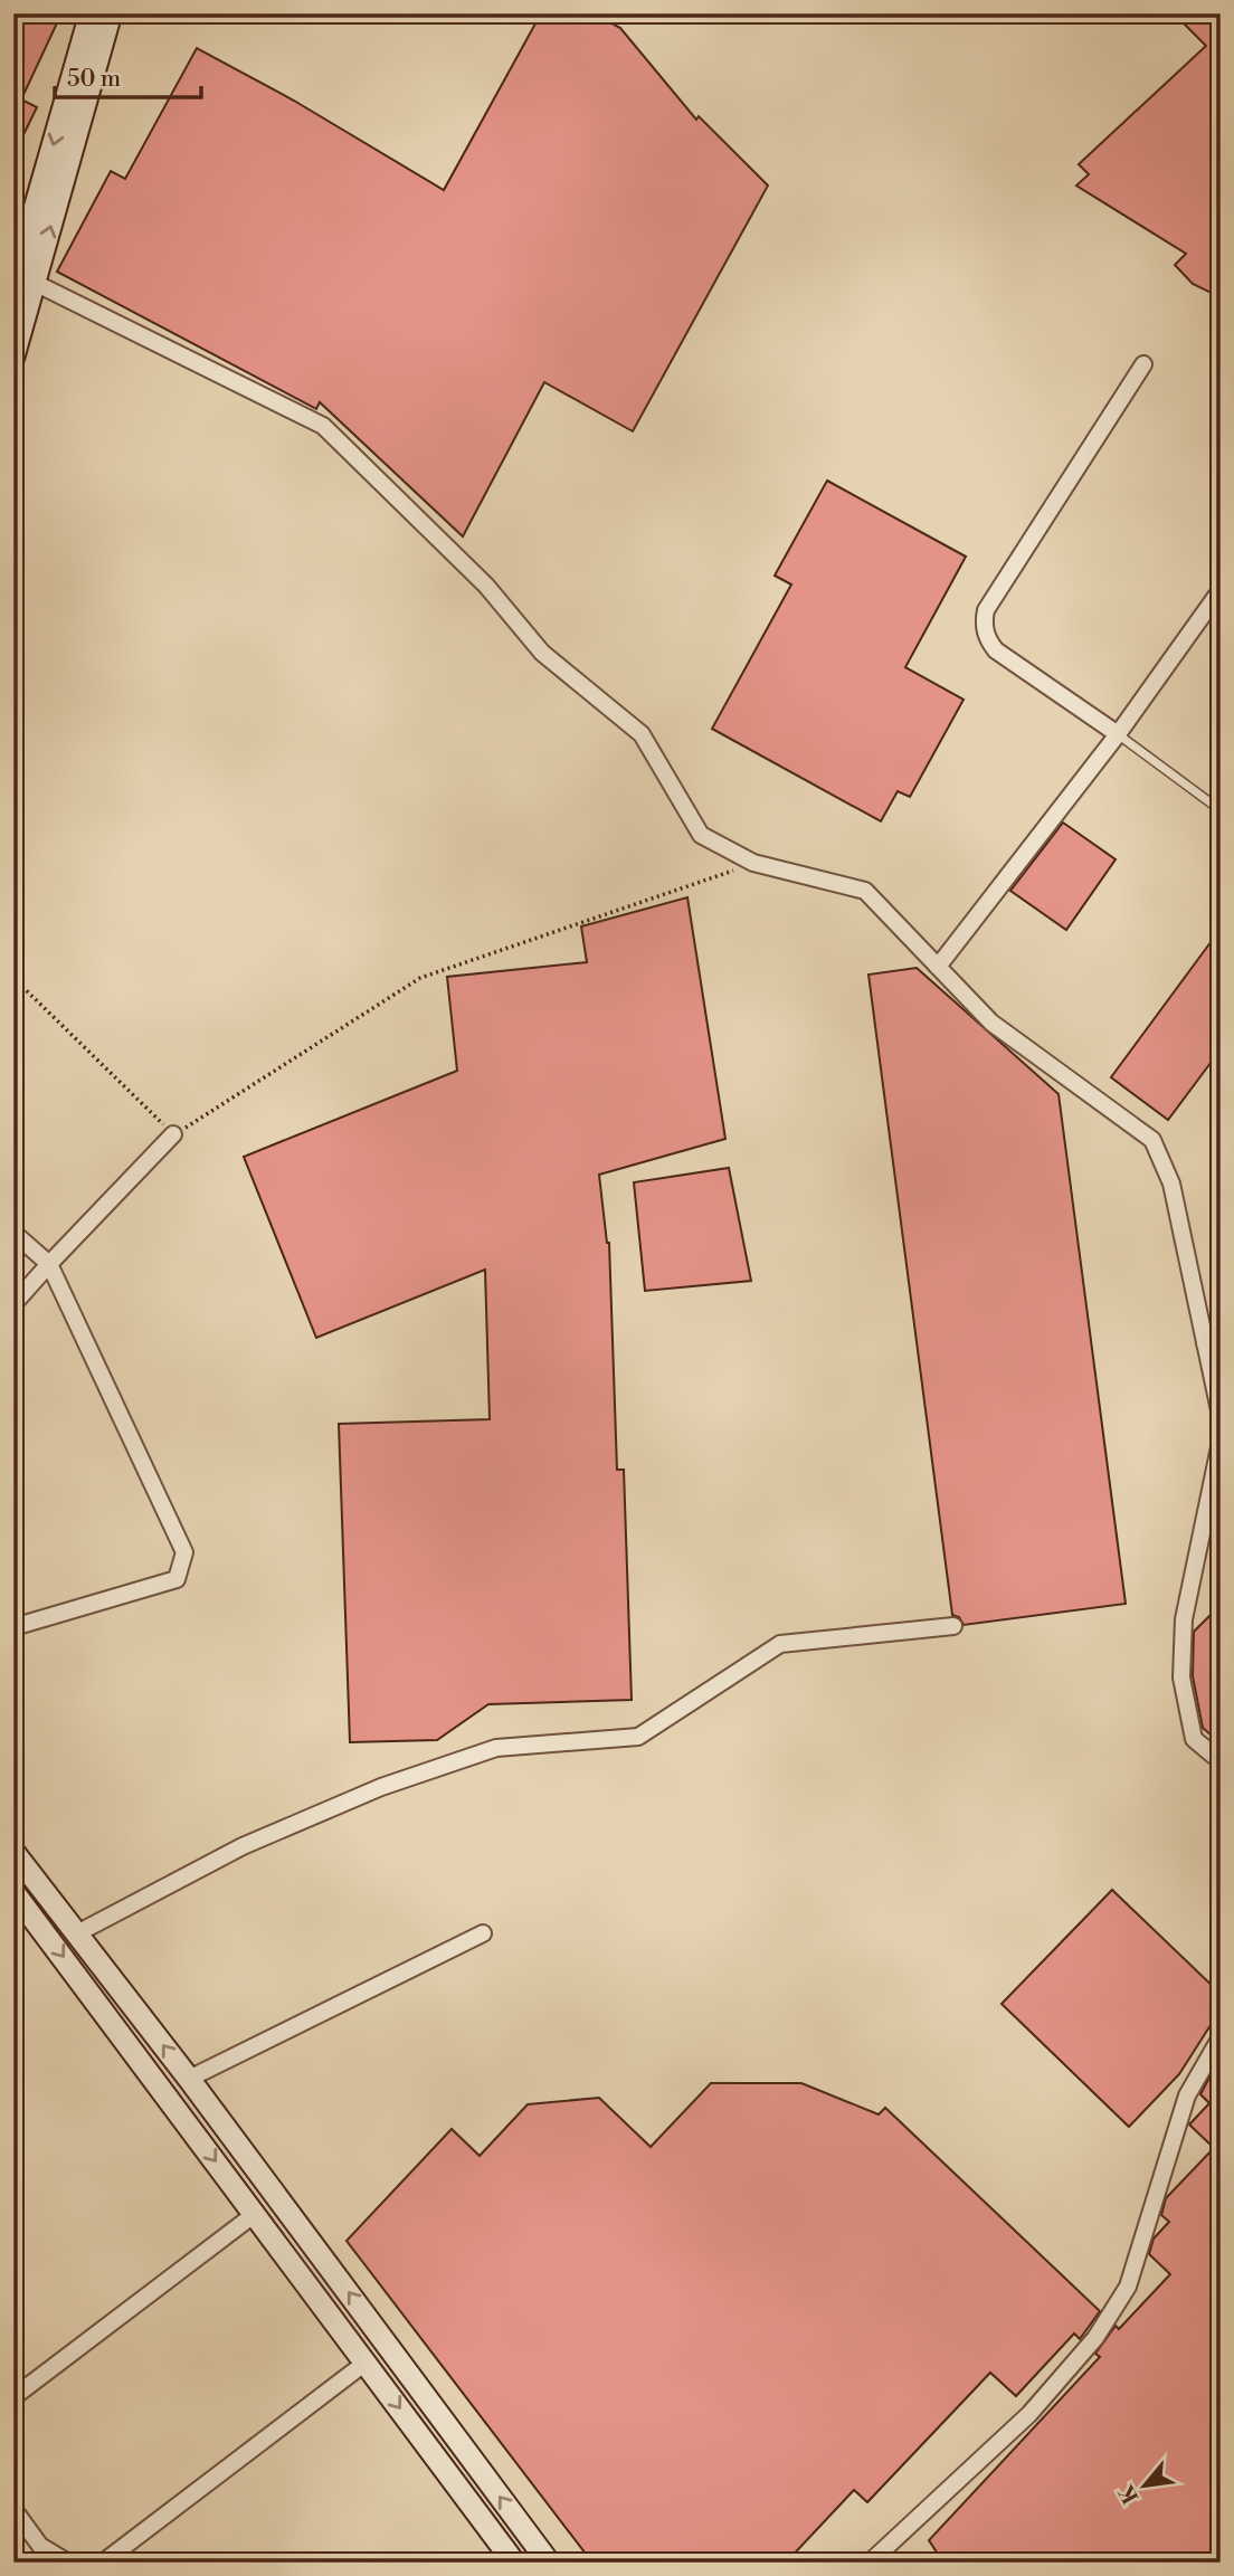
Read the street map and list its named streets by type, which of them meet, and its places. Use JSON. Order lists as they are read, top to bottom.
{
  "scale_bar": "50 m",
  "north": "bottom left"
}
